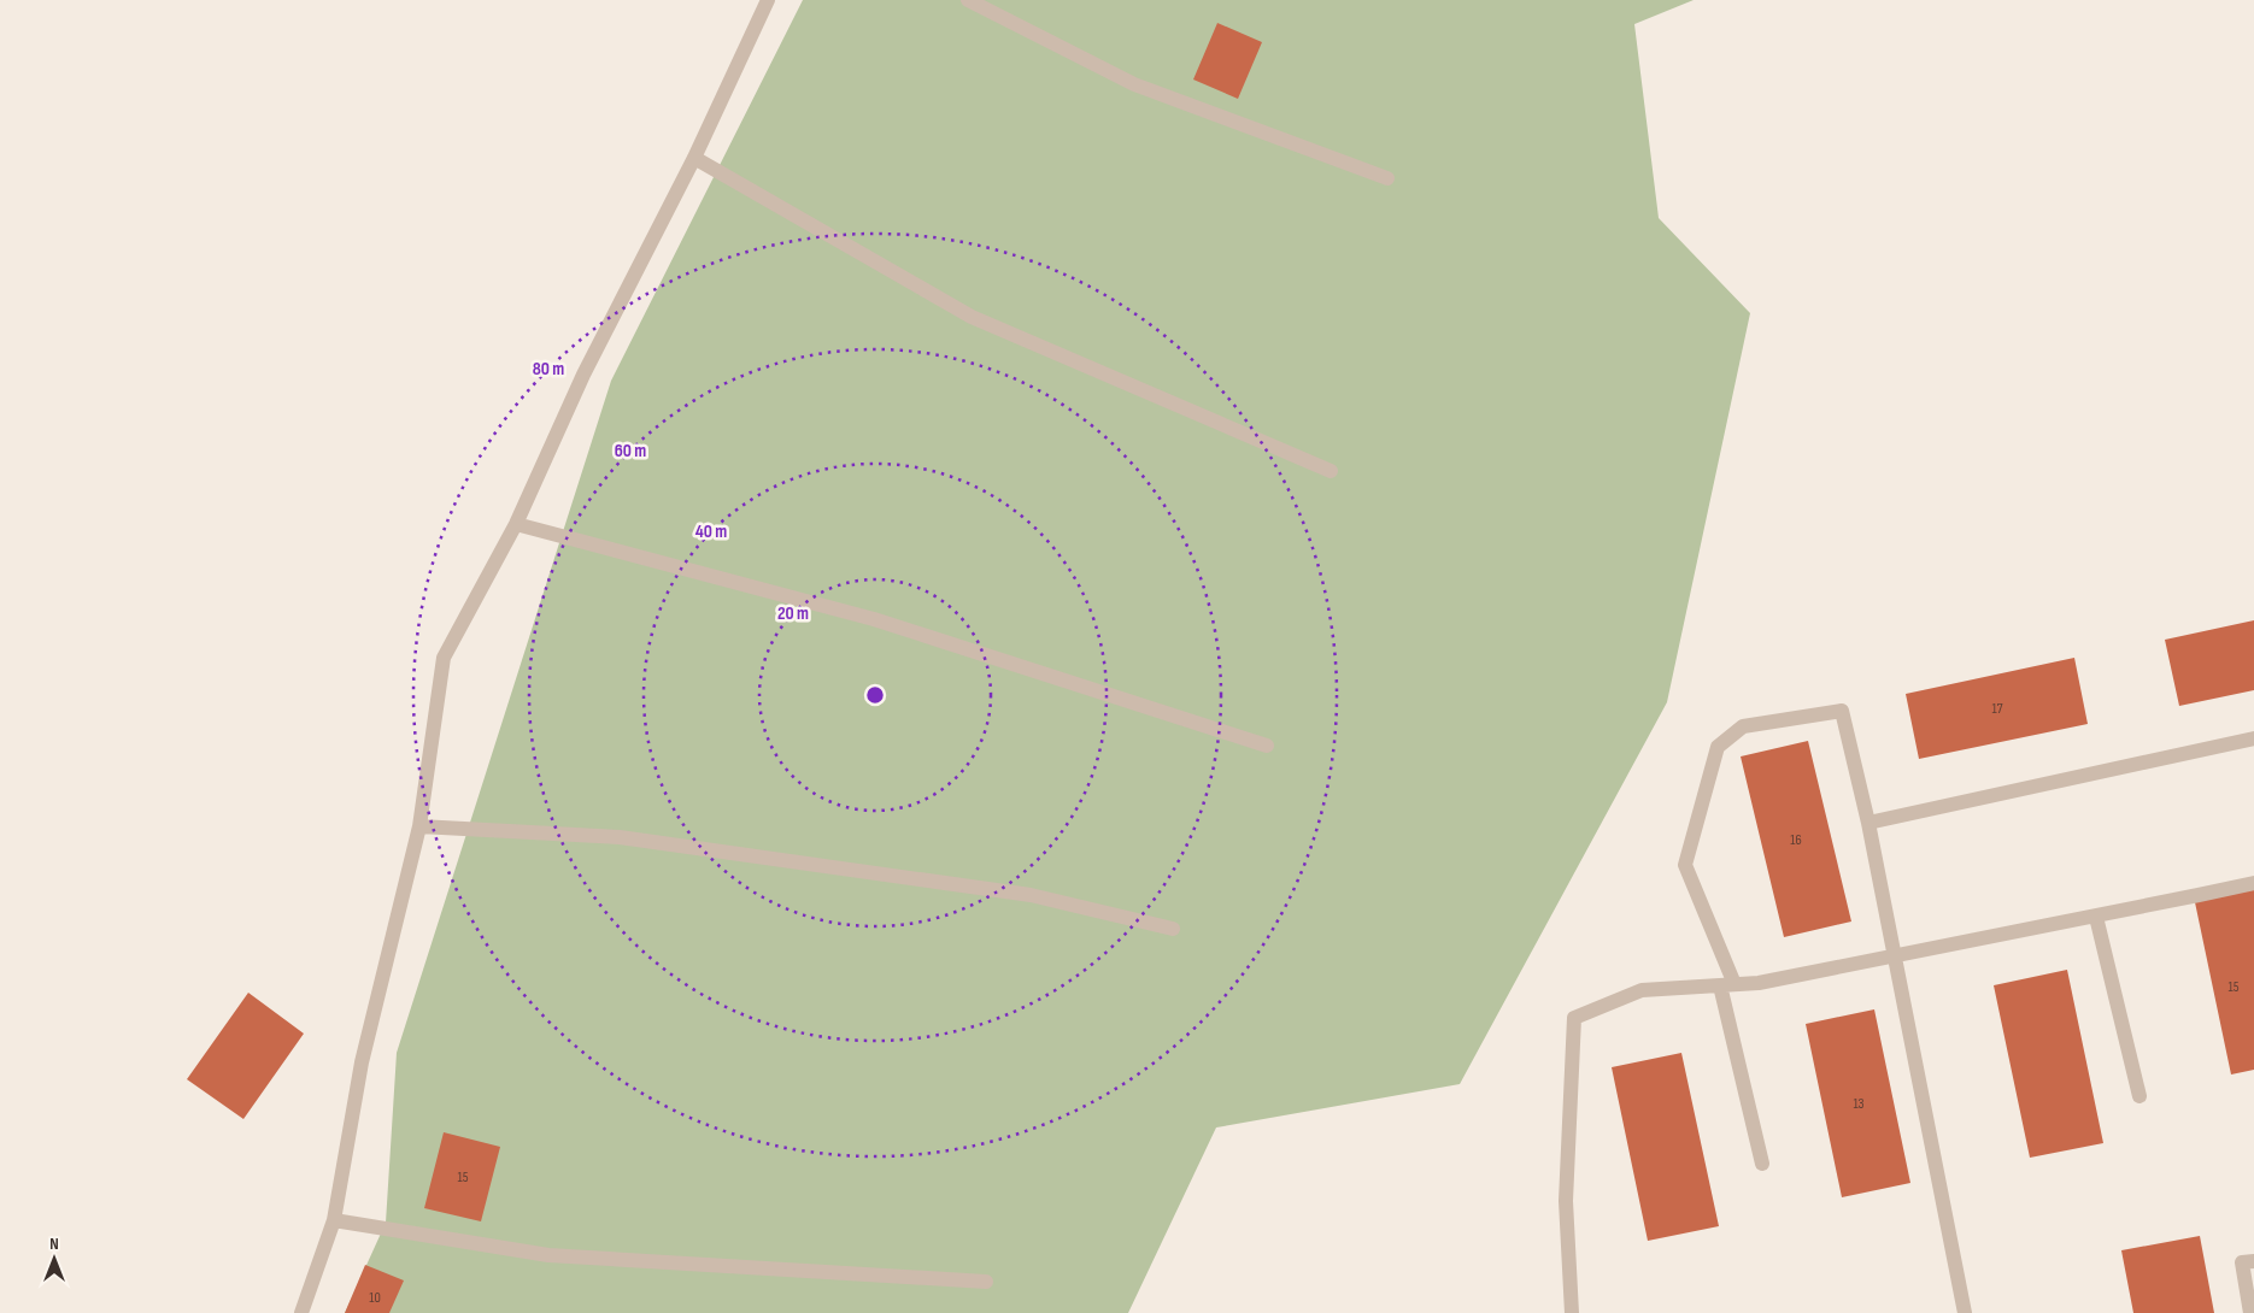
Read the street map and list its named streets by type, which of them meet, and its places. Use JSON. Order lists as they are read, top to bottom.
{
  "house_numbers": [
    "17",
    "16",
    "15",
    "13",
    "15",
    "10"
  ],
  "north": "top",
  "rings": [
    "80 m",
    "60 m",
    "40 m",
    "20 m"
  ]
}
